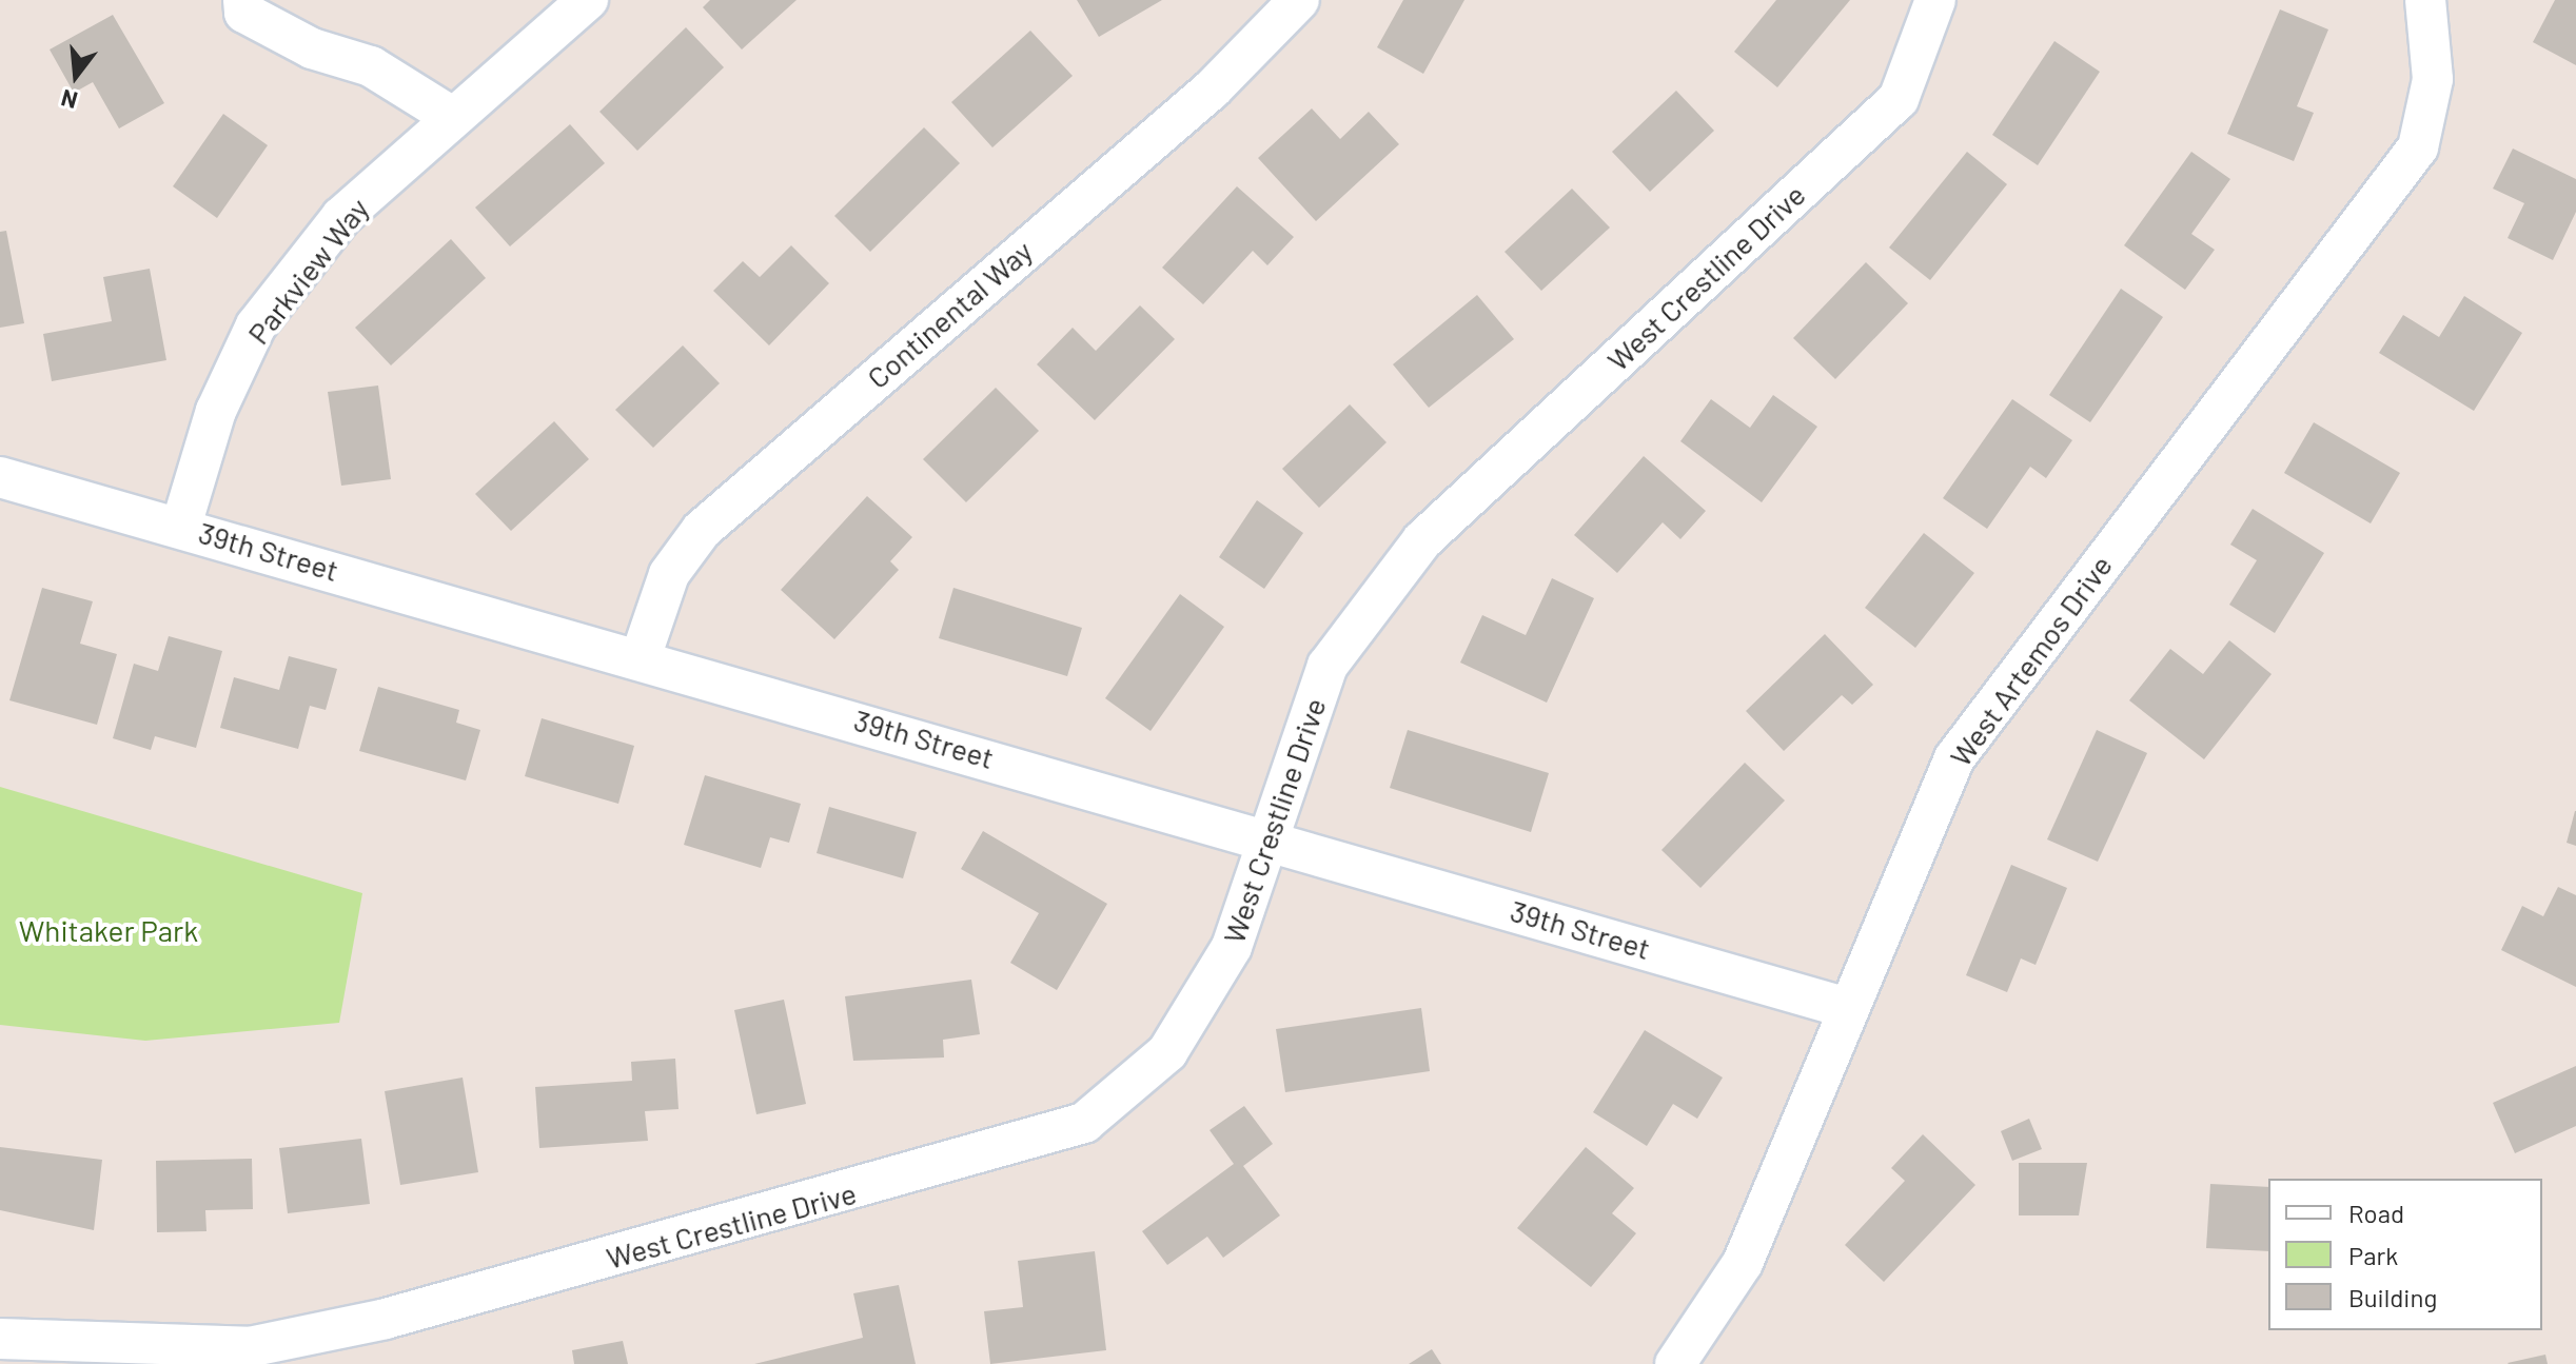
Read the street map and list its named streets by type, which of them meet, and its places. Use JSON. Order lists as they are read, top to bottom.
{
  "streets": {
    "street": [
      "Parkview Way",
      "West Crestline Drive",
      "Continental Way",
      "39th Street",
      "West Artemos Drive"
    ]
  },
  "crossings": [
    ["Parkview Way", "39th Street"],
    ["West Crestline Drive", "39th Street"],
    ["Continental Way", "39th Street"],
    ["39th Street", "West Artemos Drive"]
  ],
  "parks": ["Whitaker Park"],
  "legend": ["Road", "Park", "Building"],
  "north": "bottom"
}
